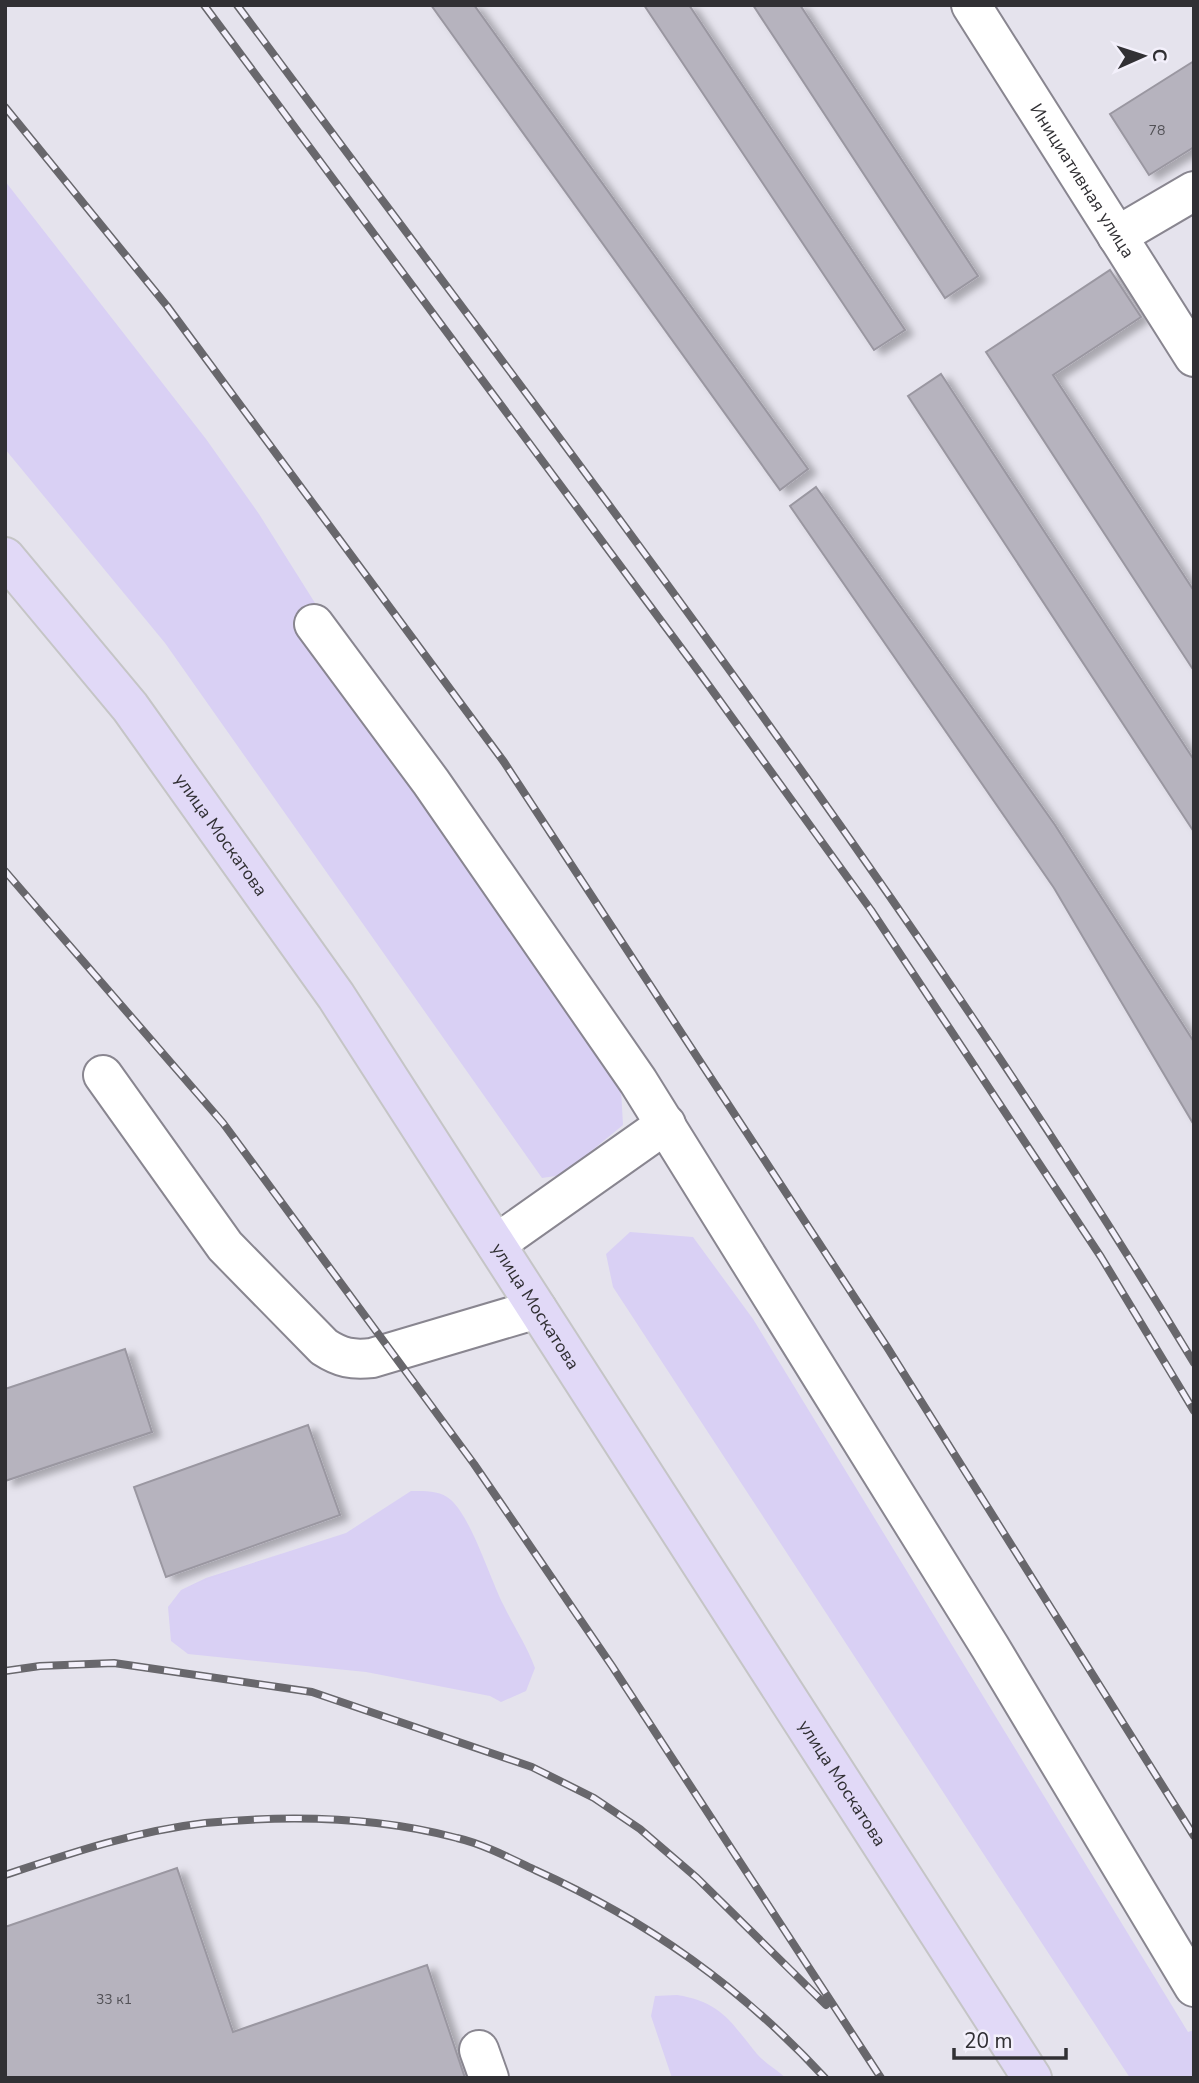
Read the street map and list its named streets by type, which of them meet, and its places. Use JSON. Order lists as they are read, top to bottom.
{
  "streets": {
    "main road": ["улица Москатова"],
    "lane": ["Инициативная улица"]
  },
  "house_numbers": ["78", "33 к1"],
  "scale_bar": "20 m",
  "north": "right"
}
